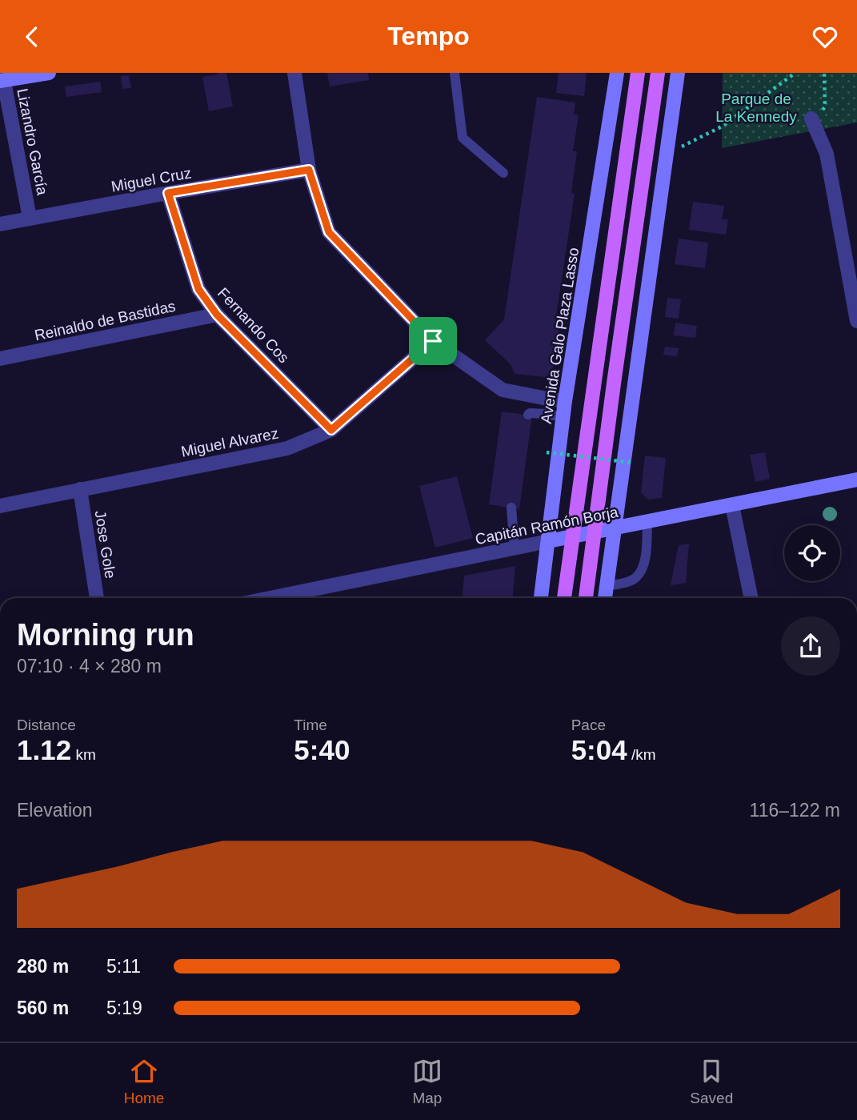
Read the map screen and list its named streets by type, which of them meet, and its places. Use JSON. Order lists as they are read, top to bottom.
{
  "streets": {
    "main road": ["Avenida Galo Plaza Lasso", "Capitán Ramón Borja"],
    "street": [
      "Lizandro García",
      "Miguel Cruz",
      "Reinaldo de Bastidas",
      "Fernando Cos",
      "Miguel Alvarez",
      "Jose Gole"
    ]
  },
  "crossings": [
    ["Lizandro García", "Miguel Cruz"],
    ["Miguel Cruz", "Fernando Cos"],
    ["Reinaldo de Bastidas", "Fernando Cos"],
    ["Fernando Cos", "Miguel Alvarez"],
    ["Avenida Galo Plaza Lasso", "Capitán Ramón Borja"],
    ["Miguel Alvarez", "Jose Gole"]
  ],
  "parks": ["Parque de La Kennedy"],
  "page": {
    "header": "Tempo",
    "heading": ["Morning run", "07:10 · 4 × 280 m"],
    "stats": [
      ["Distance", "1.12 km"],
      ["Time", "5:40"],
      ["Pace", "5:04 /km"]
    ],
    "chart": ["Elevation", "116–122 m"],
    "list": [
      {
        "name": "280 m",
        "note": "5:11"
      },
      {
        "name": "560 m",
        "note": "5:19"
      }
    ],
    "tabs": ["Home", "Map", "Saved"]
  }
}
